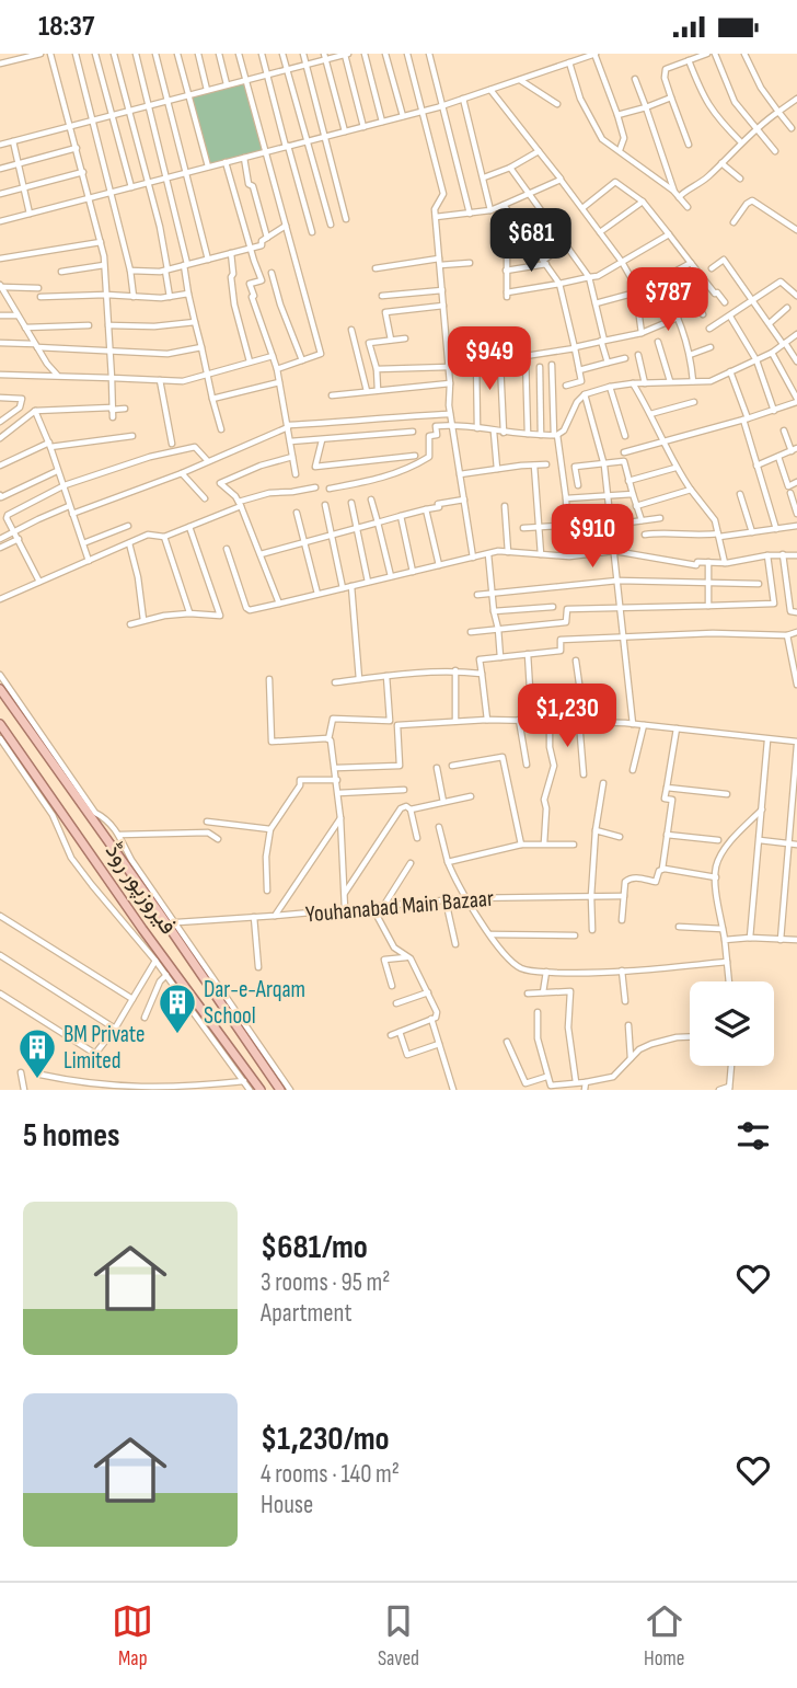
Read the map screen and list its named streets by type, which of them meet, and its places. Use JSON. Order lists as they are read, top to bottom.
{
  "streets": {
    "main road": ["فیروزپور روڈ"],
    "street": ["Youhanabad Main Bazaar"]
  },
  "places": {
    "building": ["Dar-e-Arqam School", "BM Private Limited"]
  },
  "page": {
    "status": "18:37",
    "price": [
      "$681",
      "$787",
      "$949",
      "$910",
      "$1,230"
    ],
    "heading": "5 homes",
    "list": [
      {
        "name": "$681/mo",
        "note": "3 rooms · 95 m² · Apartment"
      },
      {
        "name": "$1,230/mo",
        "note": "4 rooms · 140 m² · House"
      }
    ],
    "tabs": ["Map", "Saved", "Home"]
  }
}
